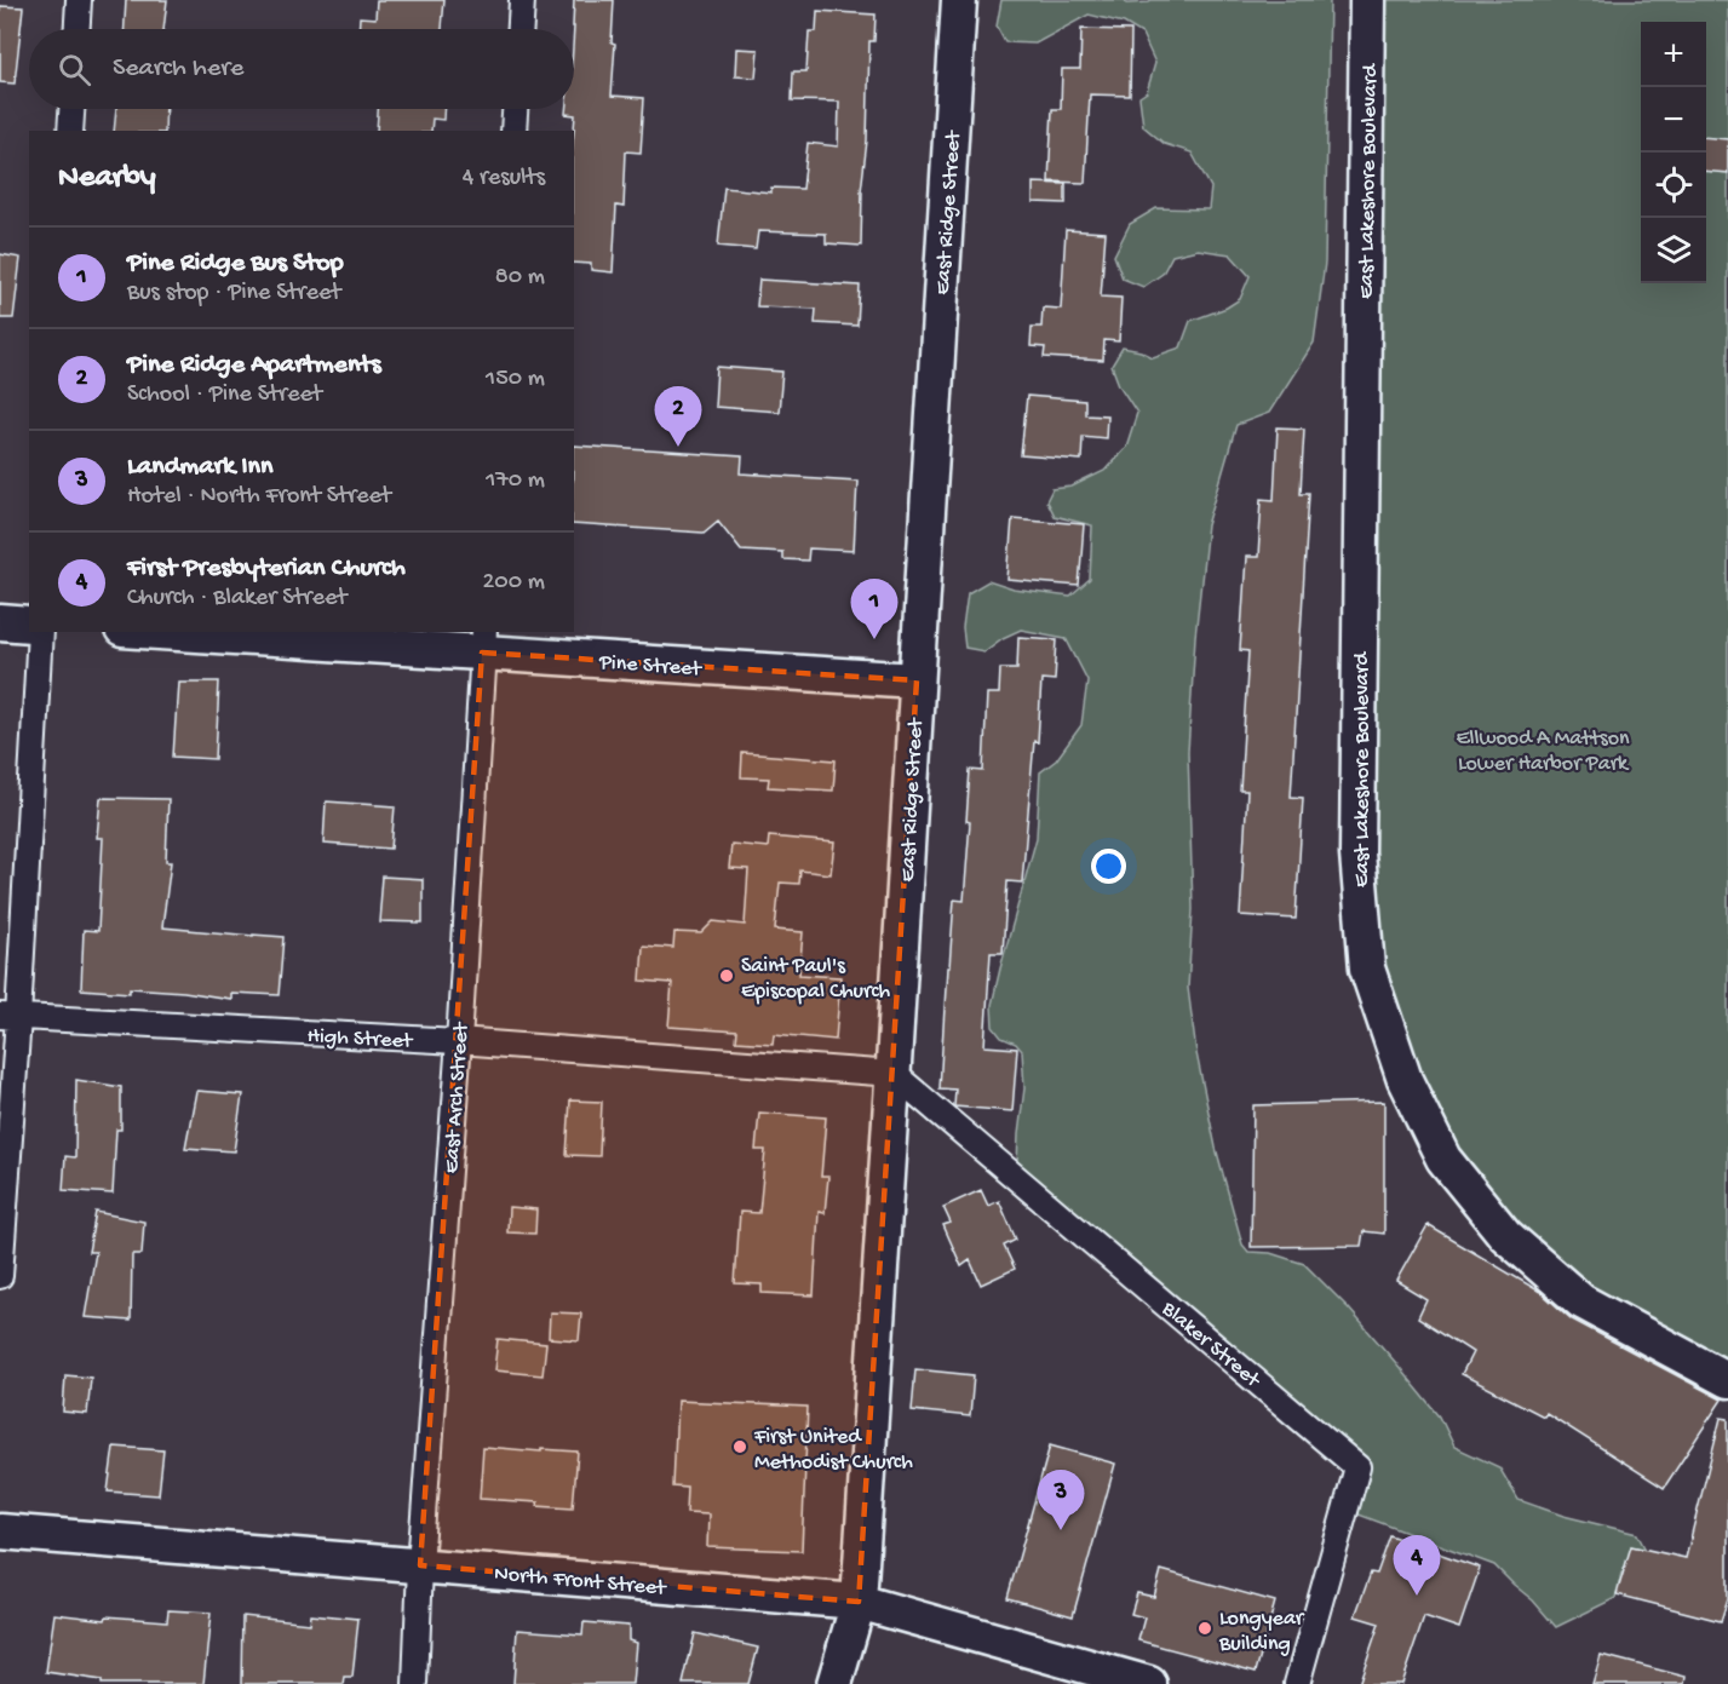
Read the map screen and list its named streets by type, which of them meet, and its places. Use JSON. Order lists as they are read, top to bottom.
{
  "streets": {
    "street": [
      "East Lakeshore Boulevard",
      "East Ridge Street",
      "Pine Street",
      "High Street",
      "East Arch Street",
      "Blaker Street",
      "North Front Street"
    ]
  },
  "crossings": [
    ["East Ridge Street", "Pine Street"],
    ["East Ridge Street", "High Street"],
    ["East Ridge Street", "Blaker Street"],
    ["East Ridge Street", "North Front Street"],
    ["Pine Street", "East Arch Street"],
    ["High Street", "East Arch Street"],
    ["High Street", "Blaker Street"],
    ["East Arch Street", "North Front Street"]
  ],
  "parks": ["Ellwood A Mattson Lower Harbor Park"],
  "places": ["Saint Paul's Episcopal Church", "First United Methodist Church", "Longyear Building"],
  "page": {
    "map_buttons": ["+", "−"],
    "search": "Search here",
    "heading": ["Nearby", "4 results"],
    "list": [
      {
        "mark": "1",
        "name": "Pine Ridge Bus Stop",
        "note": "Bus stop · Pine Street",
        "value": "80 m"
      },
      {
        "mark": "2",
        "name": "Pine Ridge Apartments",
        "note": "School · Pine Street",
        "value": "150 m"
      },
      {
        "mark": "3",
        "name": "Landmark Inn",
        "note": "Hotel · North Front Street",
        "value": "170 m"
      },
      {
        "mark": "4",
        "name": "First Presbyterian Church",
        "note": "Church · Blaker Street",
        "value": "200 m"
      }
    ],
    "pins": [
      "2",
      "1",
      "3",
      "4"
    ]
  }
}
